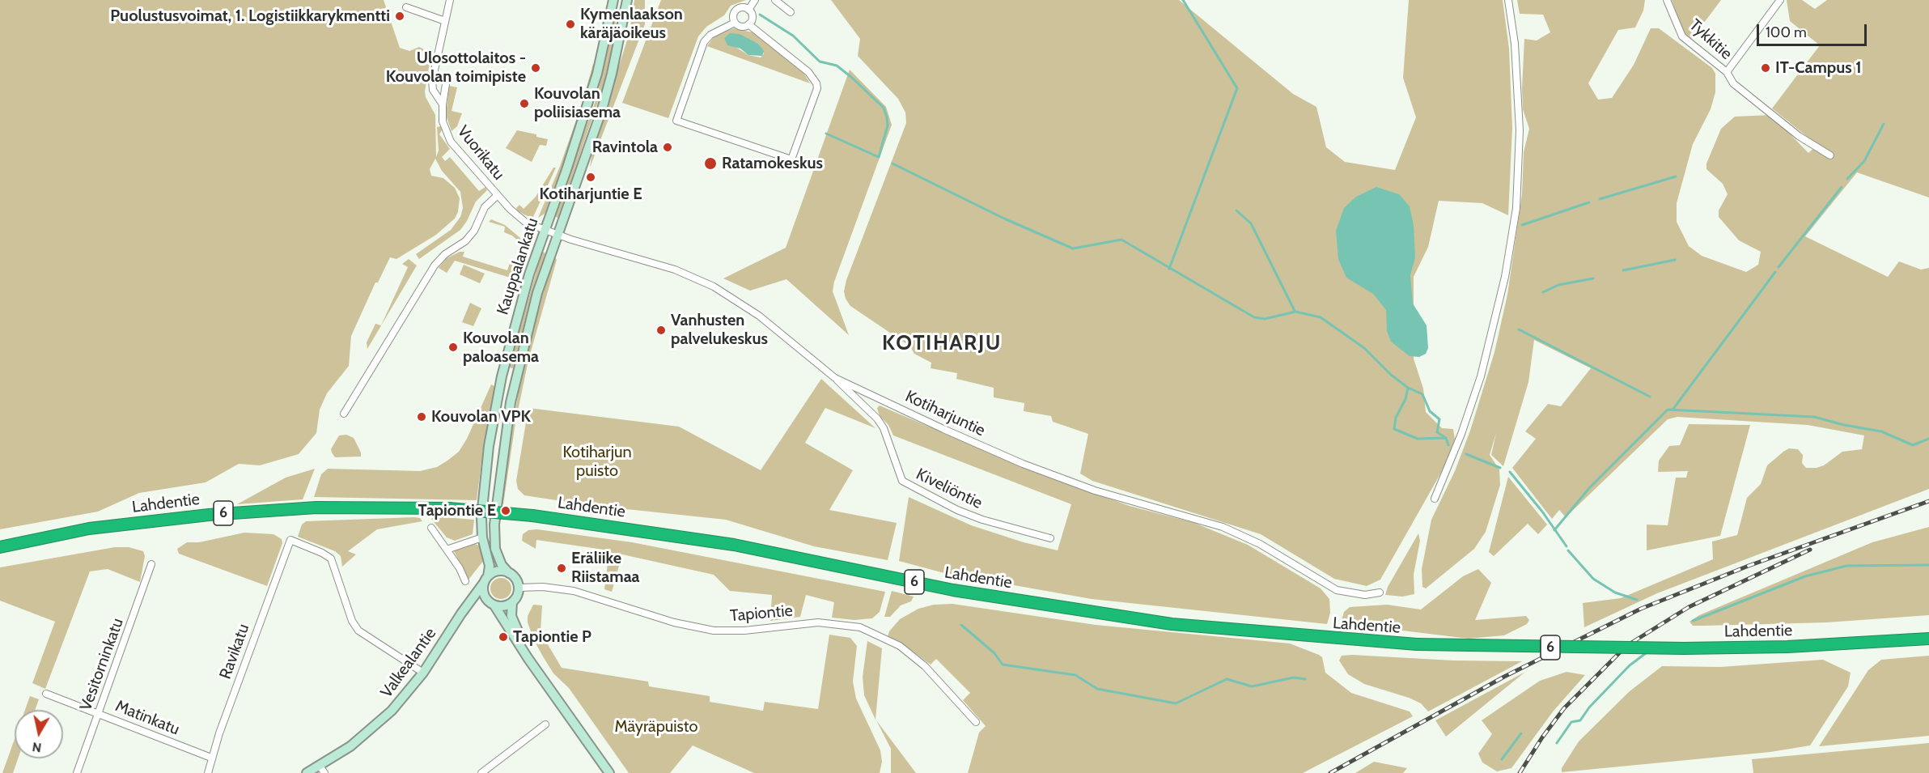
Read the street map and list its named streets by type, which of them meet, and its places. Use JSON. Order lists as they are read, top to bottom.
{
  "streets": {
    "highway": ["Lahdentie", "6"],
    "main road": ["Kauppalankatu", "Valkealantie"],
    "street": [
      "Tykkitie",
      "Vuorikatu",
      "Kotiharjuntie",
      "Kiveliöntie",
      "Tapiontie",
      "Ravikatu",
      "Vesitorninkatu",
      "Matinkatu"
    ]
  },
  "crossings": [
    ["Vuorikatu", "Kauppalankatu"],
    ["Vuorikatu", "Kotiharjuntie"],
    ["Kauppalankatu", "Kotiharjuntie"],
    ["Kauppalankatu", "Tapiontie"],
    ["Kauppalankatu", "Valkealantie"],
    ["Kotiharjuntie", "Kiveliöntie"],
    ["Tapiontie", "Valkealantie"],
    ["Ravikatu", "Valkealantie"],
    ["Ravikatu", "Matinkatu"],
    ["Vesitorninkatu", "Matinkatu"]
  ],
  "districts": ["KOTIHARJU"],
  "parks": ["Kotiharjun puisto", "Mäyräpuisto"],
  "places": [
    "Puolustusvoimat, 1. Logistiikkarykmentti",
    "Kymenlaakson käräjäoikeus",
    "Ulosottolaitos - Kouvolan toimipiste",
    "IT-Campus 1",
    "Kouvolan poliisiasema",
    "Ravintola",
    "Ratamokeskus",
    "Kotiharjuntie E",
    "Vanhusten palvelukeskus",
    "Kouvolan paloasema",
    "Kouvolan VPK",
    "Tapiontie E",
    "Eräliike Riistamaa",
    "Tapiontie P"
  ],
  "scale_bar": "100 m",
  "north": "bottom"
}
